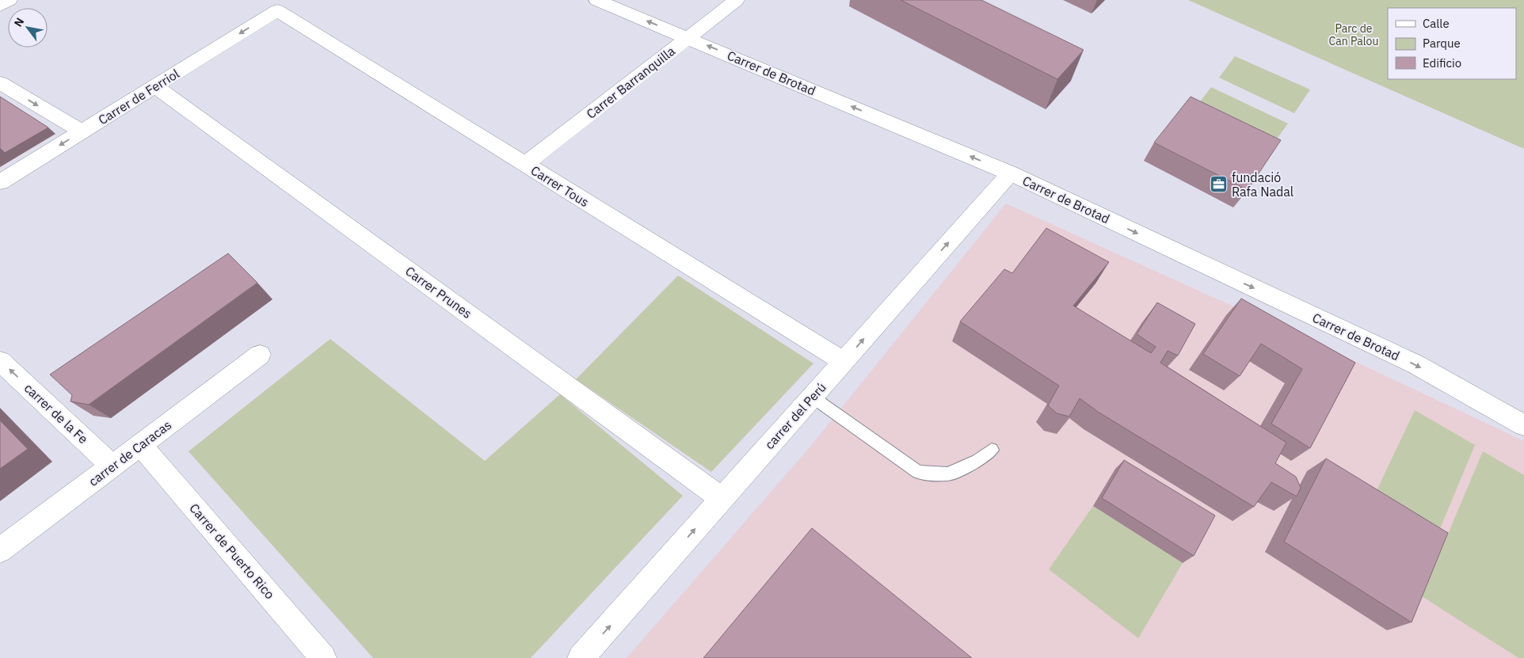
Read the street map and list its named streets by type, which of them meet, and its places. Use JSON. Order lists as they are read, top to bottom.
{
  "streets": {
    "street": [
      "Carrer de Brotad",
      "Carrer Barranquilla",
      "Carrer de Ferriol",
      "Carrer Tous",
      "Carrer Prunes",
      "carrer de la Fe",
      "carrer del Perú",
      "carrer de Caracas",
      "Carrer de Puerto Rico"
    ]
  },
  "crossings": [
    ["Carrer de Brotad", "Carrer Barranquilla"],
    ["Carrer de Brotad", "carrer del Perú"],
    ["Carrer Barranquilla", "Carrer Tous"],
    ["Carrer de Ferriol", "Carrer Tous"],
    ["Carrer de Ferriol", "Carrer Prunes"],
    ["Carrer Tous", "carrer del Perú"],
    ["Carrer Prunes", "carrer del Perú"],
    ["carrer de la Fe", "carrer de Caracas"],
    ["carrer de Caracas", "Carrer de Puerto Rico"]
  ],
  "one_way": ["Carrer de Ferriol", "carrer de la Fe", "carrer del Perú"],
  "parks": ["Parc de Can Palou"],
  "places": {
    "office": ["fundació Rafa Nadal"]
  },
  "legend": ["Calle", "Parque", "Edificio"],
  "north": "top left"
}
